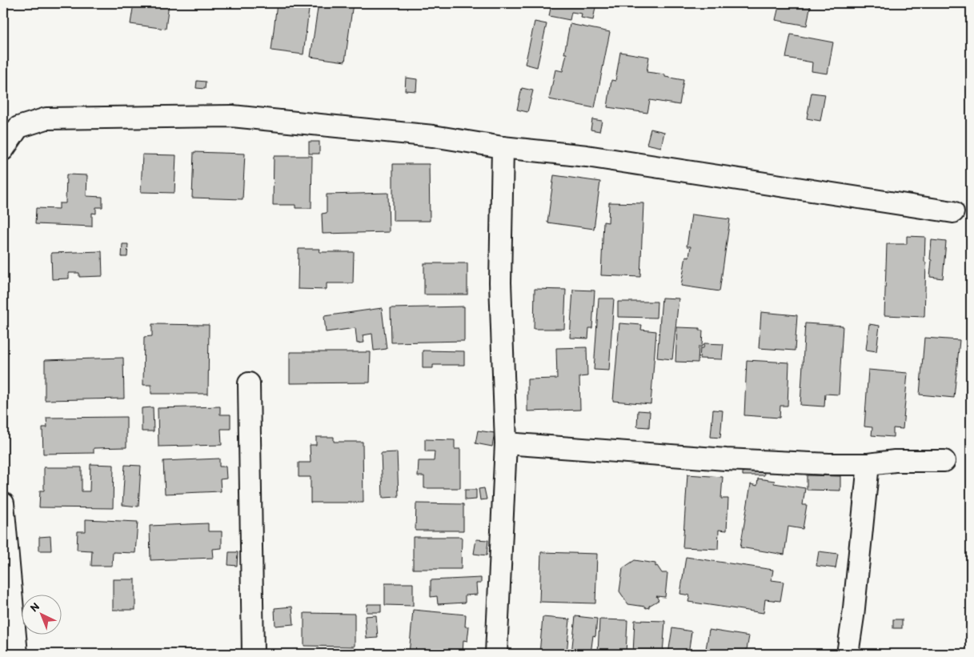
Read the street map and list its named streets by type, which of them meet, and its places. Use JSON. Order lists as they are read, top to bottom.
{
  "north": "top left"
}
